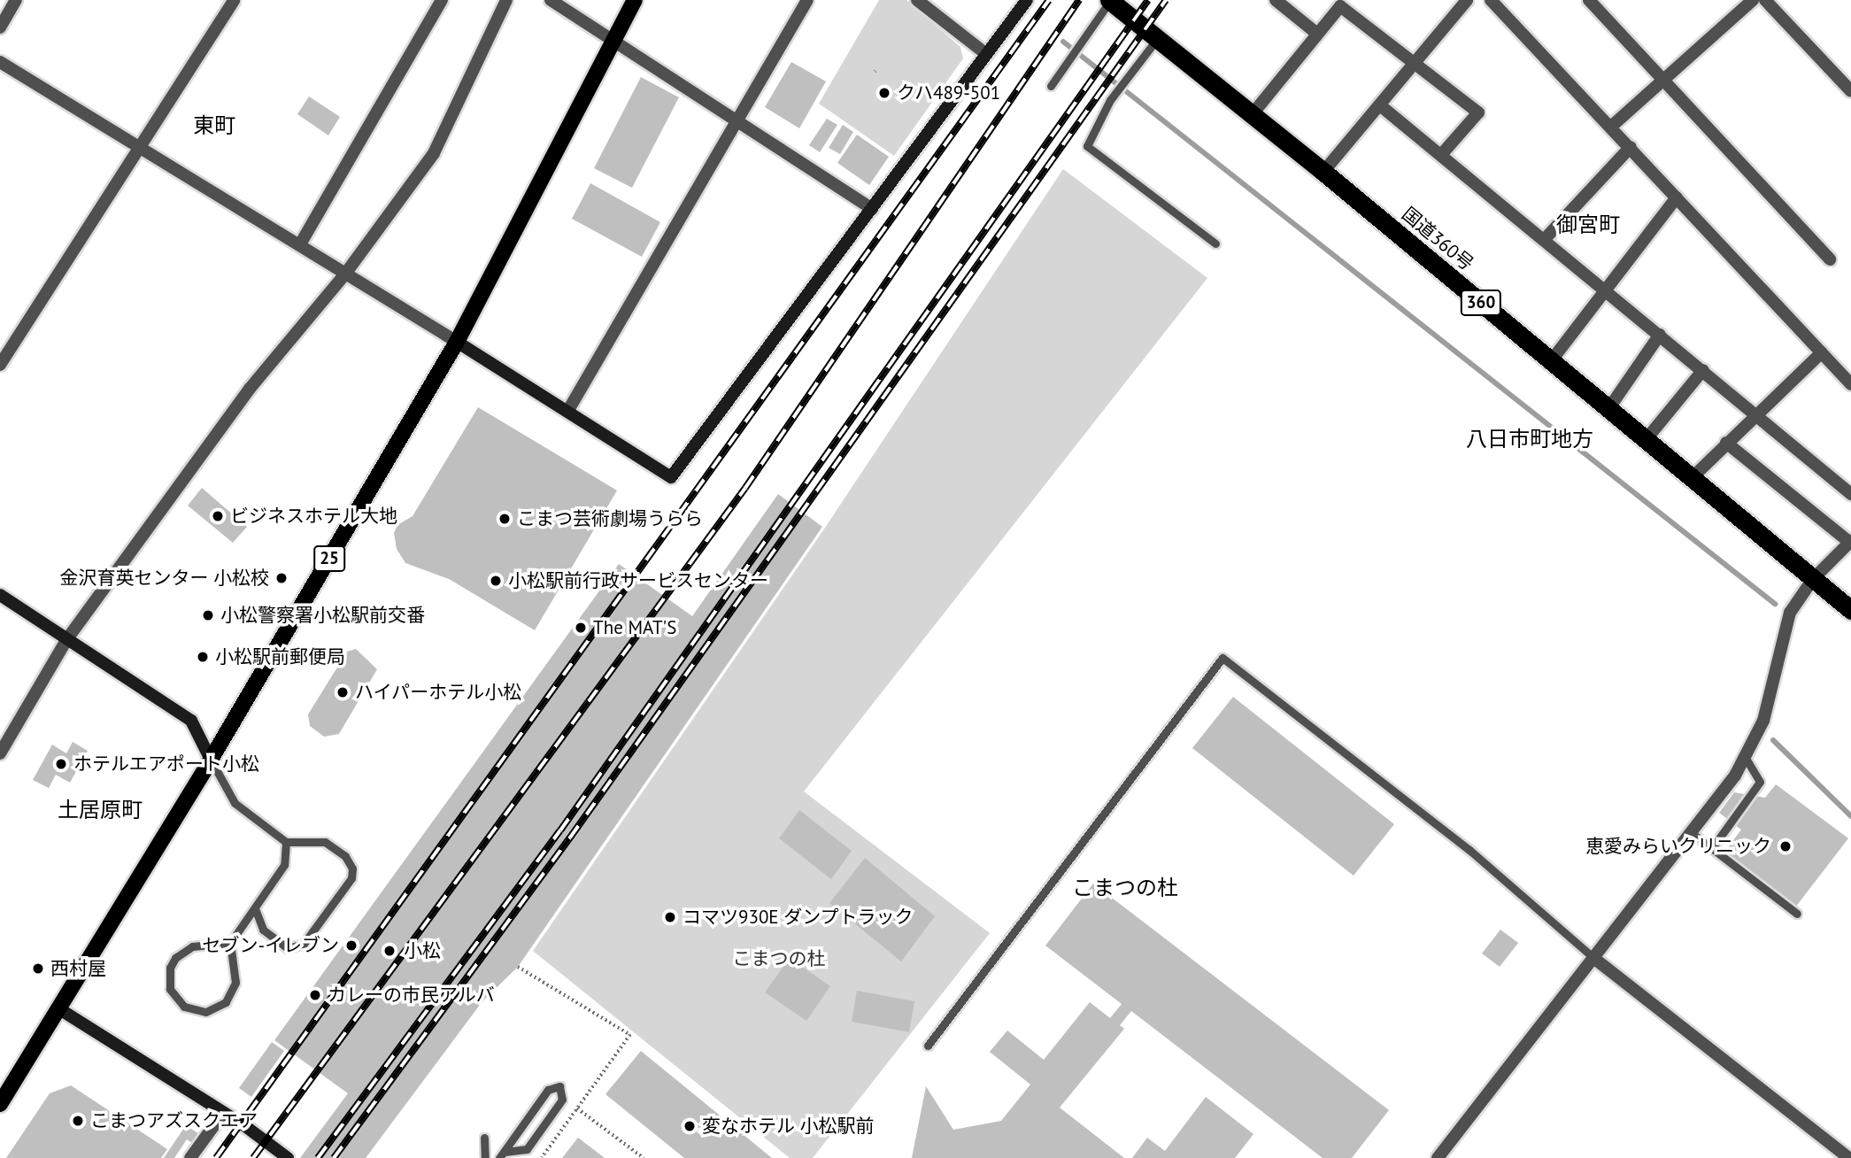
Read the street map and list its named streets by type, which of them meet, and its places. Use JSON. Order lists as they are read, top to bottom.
{
  "streets": {
    "highway": ["国道360号", "360"],
    "main road": ["25"]
  },
  "districts": [
    "東町",
    "御宮町",
    "八日市町地方",
    "土居原町",
    "こまつの杜"
  ],
  "parks": ["こまつの杜"],
  "places": [
    "クハ489-501",
    "ビジネスホテル大地",
    "こまつ芸術劇場うらら",
    "金沢育英センター 小松校",
    "小松駅前行政サービスセンター",
    "小松警察署小松駅前交番",
    "The MAT'S",
    "小松駅前郵便局",
    "ハイパーホテル小松",
    "ホテルエアポート小松",
    "恵愛みらいクリニック",
    "コマツ930E ダンプトラック",
    "セブン-イレブン",
    "小松",
    "西村屋",
    "カレーの市民アルバ",
    "こまつアズスクエア",
    "変なホテル 小松駅前"
  ]
}
